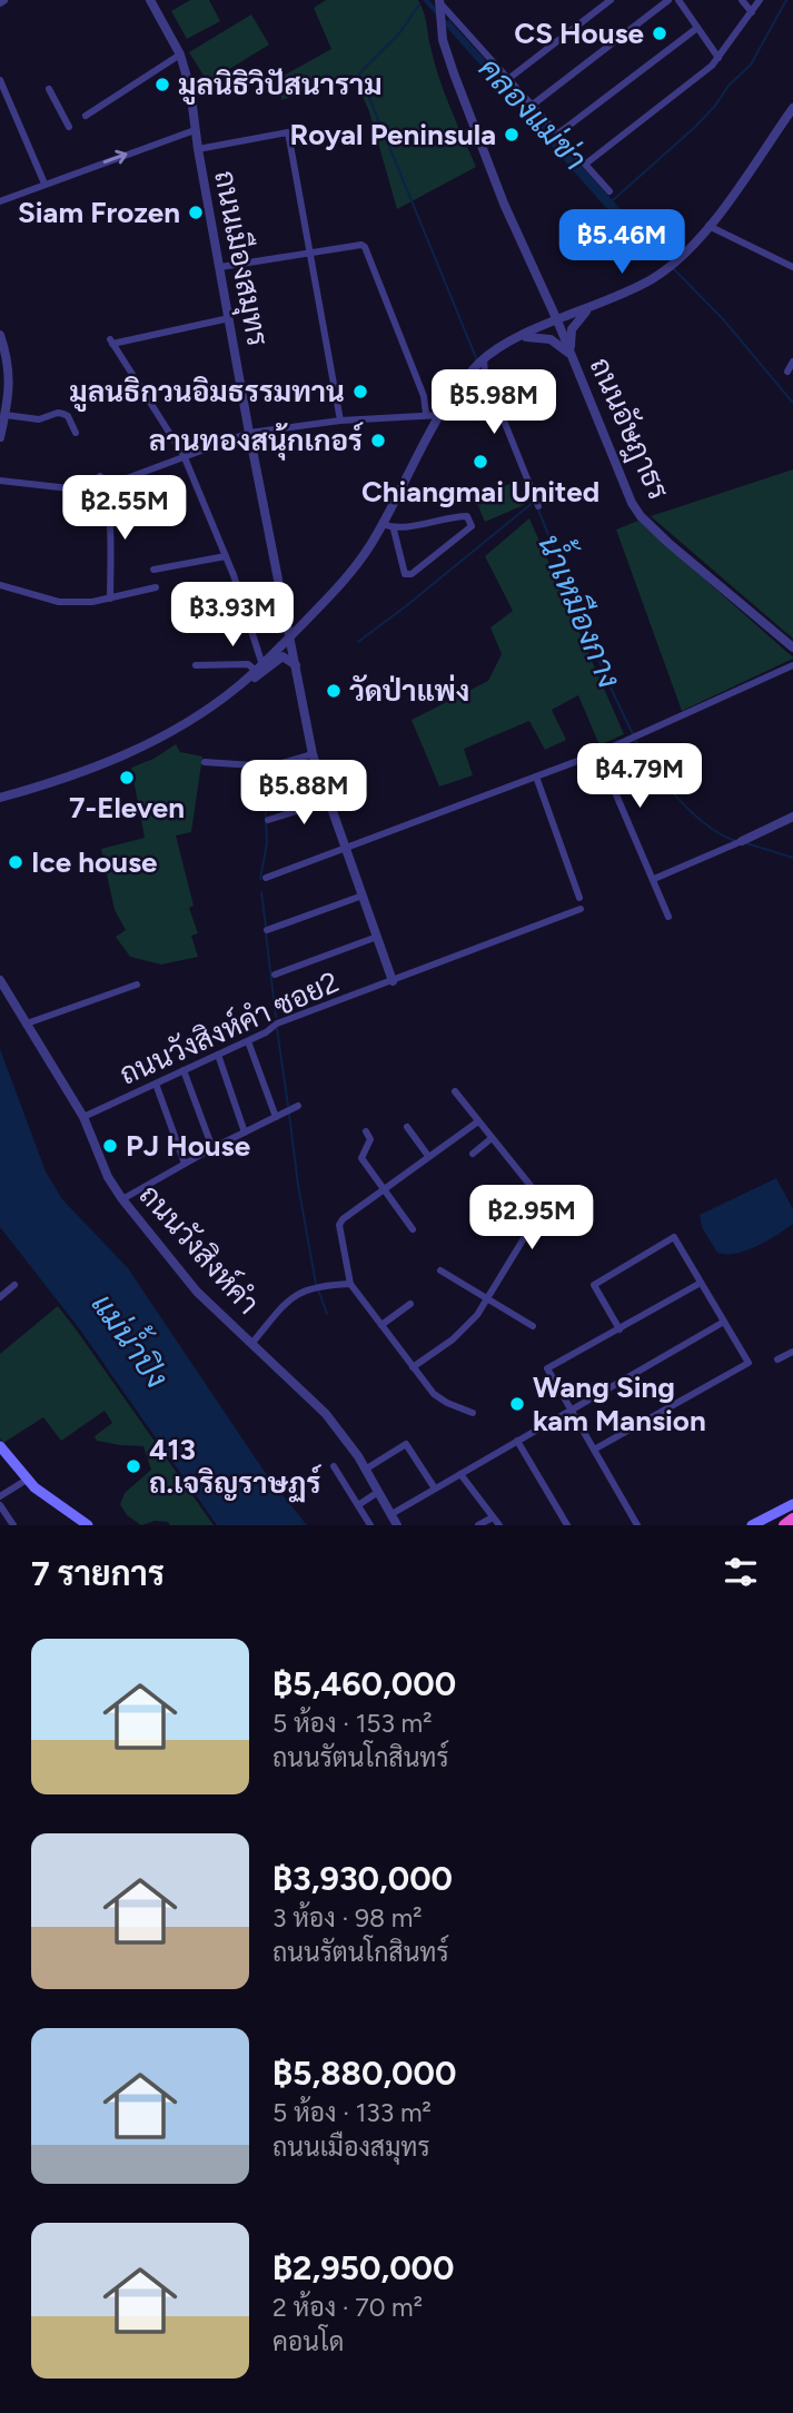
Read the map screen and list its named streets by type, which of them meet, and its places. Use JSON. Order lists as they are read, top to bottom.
{
  "streets": {
    "street": [
      "ถนนเมืองสมุทร",
      "ถนนอัษฎาธร",
      "ถนนวังสิงห์คำ ซอย2",
      "ถนนวังสิงห์คำ"
    ]
  },
  "crossings": [
    ["ถนนเมืองสมุทร", "ถนนวังสิงห์คำ ซอย2"],
    ["ถนนวังสิงห์คำ ซอย2", "ถนนวังสิงห์คำ"]
  ],
  "water": ["คลองแม่ข่า", "น้ำเหมืองกาง", "แม่น้ำปิง"],
  "places": [
    "CS House",
    "มูลนิธิวิปัสนาราม",
    "Royal Peninsula",
    "Siam Frozen",
    "มูลนธิกวนอิมธรรมทาน",
    "ลานทองสนุ้กเกอร์",
    "Chiangmai United",
    "วัดป่าแพ่ง",
    "7-Eleven",
    "Ice house",
    "PJ House",
    "Wang Sing kam Mansion",
    "413 ถ.เจริญราษฏร์"
  ],
  "page": {
    "price": [
      "฿5.46M",
      "฿5.98M",
      "฿2.55M",
      "฿3.93M",
      "฿4.79M",
      "฿5.88M",
      "฿2.95M"
    ],
    "heading": "7 รายการ",
    "list": [
      {
        "name": "฿5,460,000",
        "note": "5 ห้อง · 153 m² · ถนนรัตนโกสินทร์"
      },
      {
        "name": "฿3,930,000",
        "note": "3 ห้อง · 98 m² · ถนนรัตนโกสินทร์"
      },
      {
        "name": "฿5,880,000",
        "note": "5 ห้อง · 133 m² · ถนนเมืองสมุทร"
      },
      {
        "name": "฿2,950,000",
        "note": "2 ห้อง · 70 m² · คอนโด"
      }
    ]
  }
}
